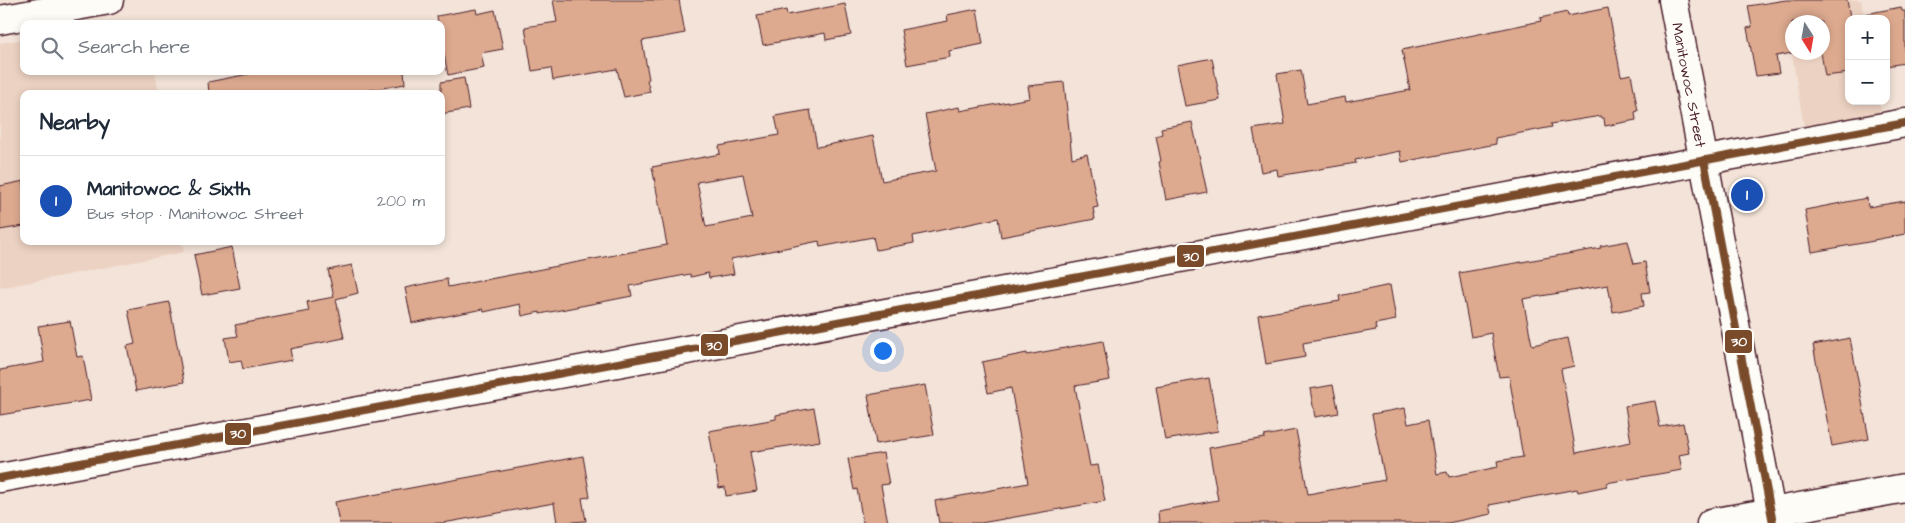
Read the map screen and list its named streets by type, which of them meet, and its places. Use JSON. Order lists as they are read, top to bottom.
{
  "streets": {
    "street": ["Manitowoc Street"]
  },
  "lines": ["transit line 30"],
  "north": "bottom",
  "page": {
    "map_buttons": ["+", "−"],
    "search": "Search here",
    "heading": "Nearby",
    "list": [
      {
        "mark": "1",
        "name": "Manitowoc & Sixth",
        "note": "Bus stop · Manitowoc Street",
        "value": "200 m"
      }
    ],
    "pins": "1"
  }
}
